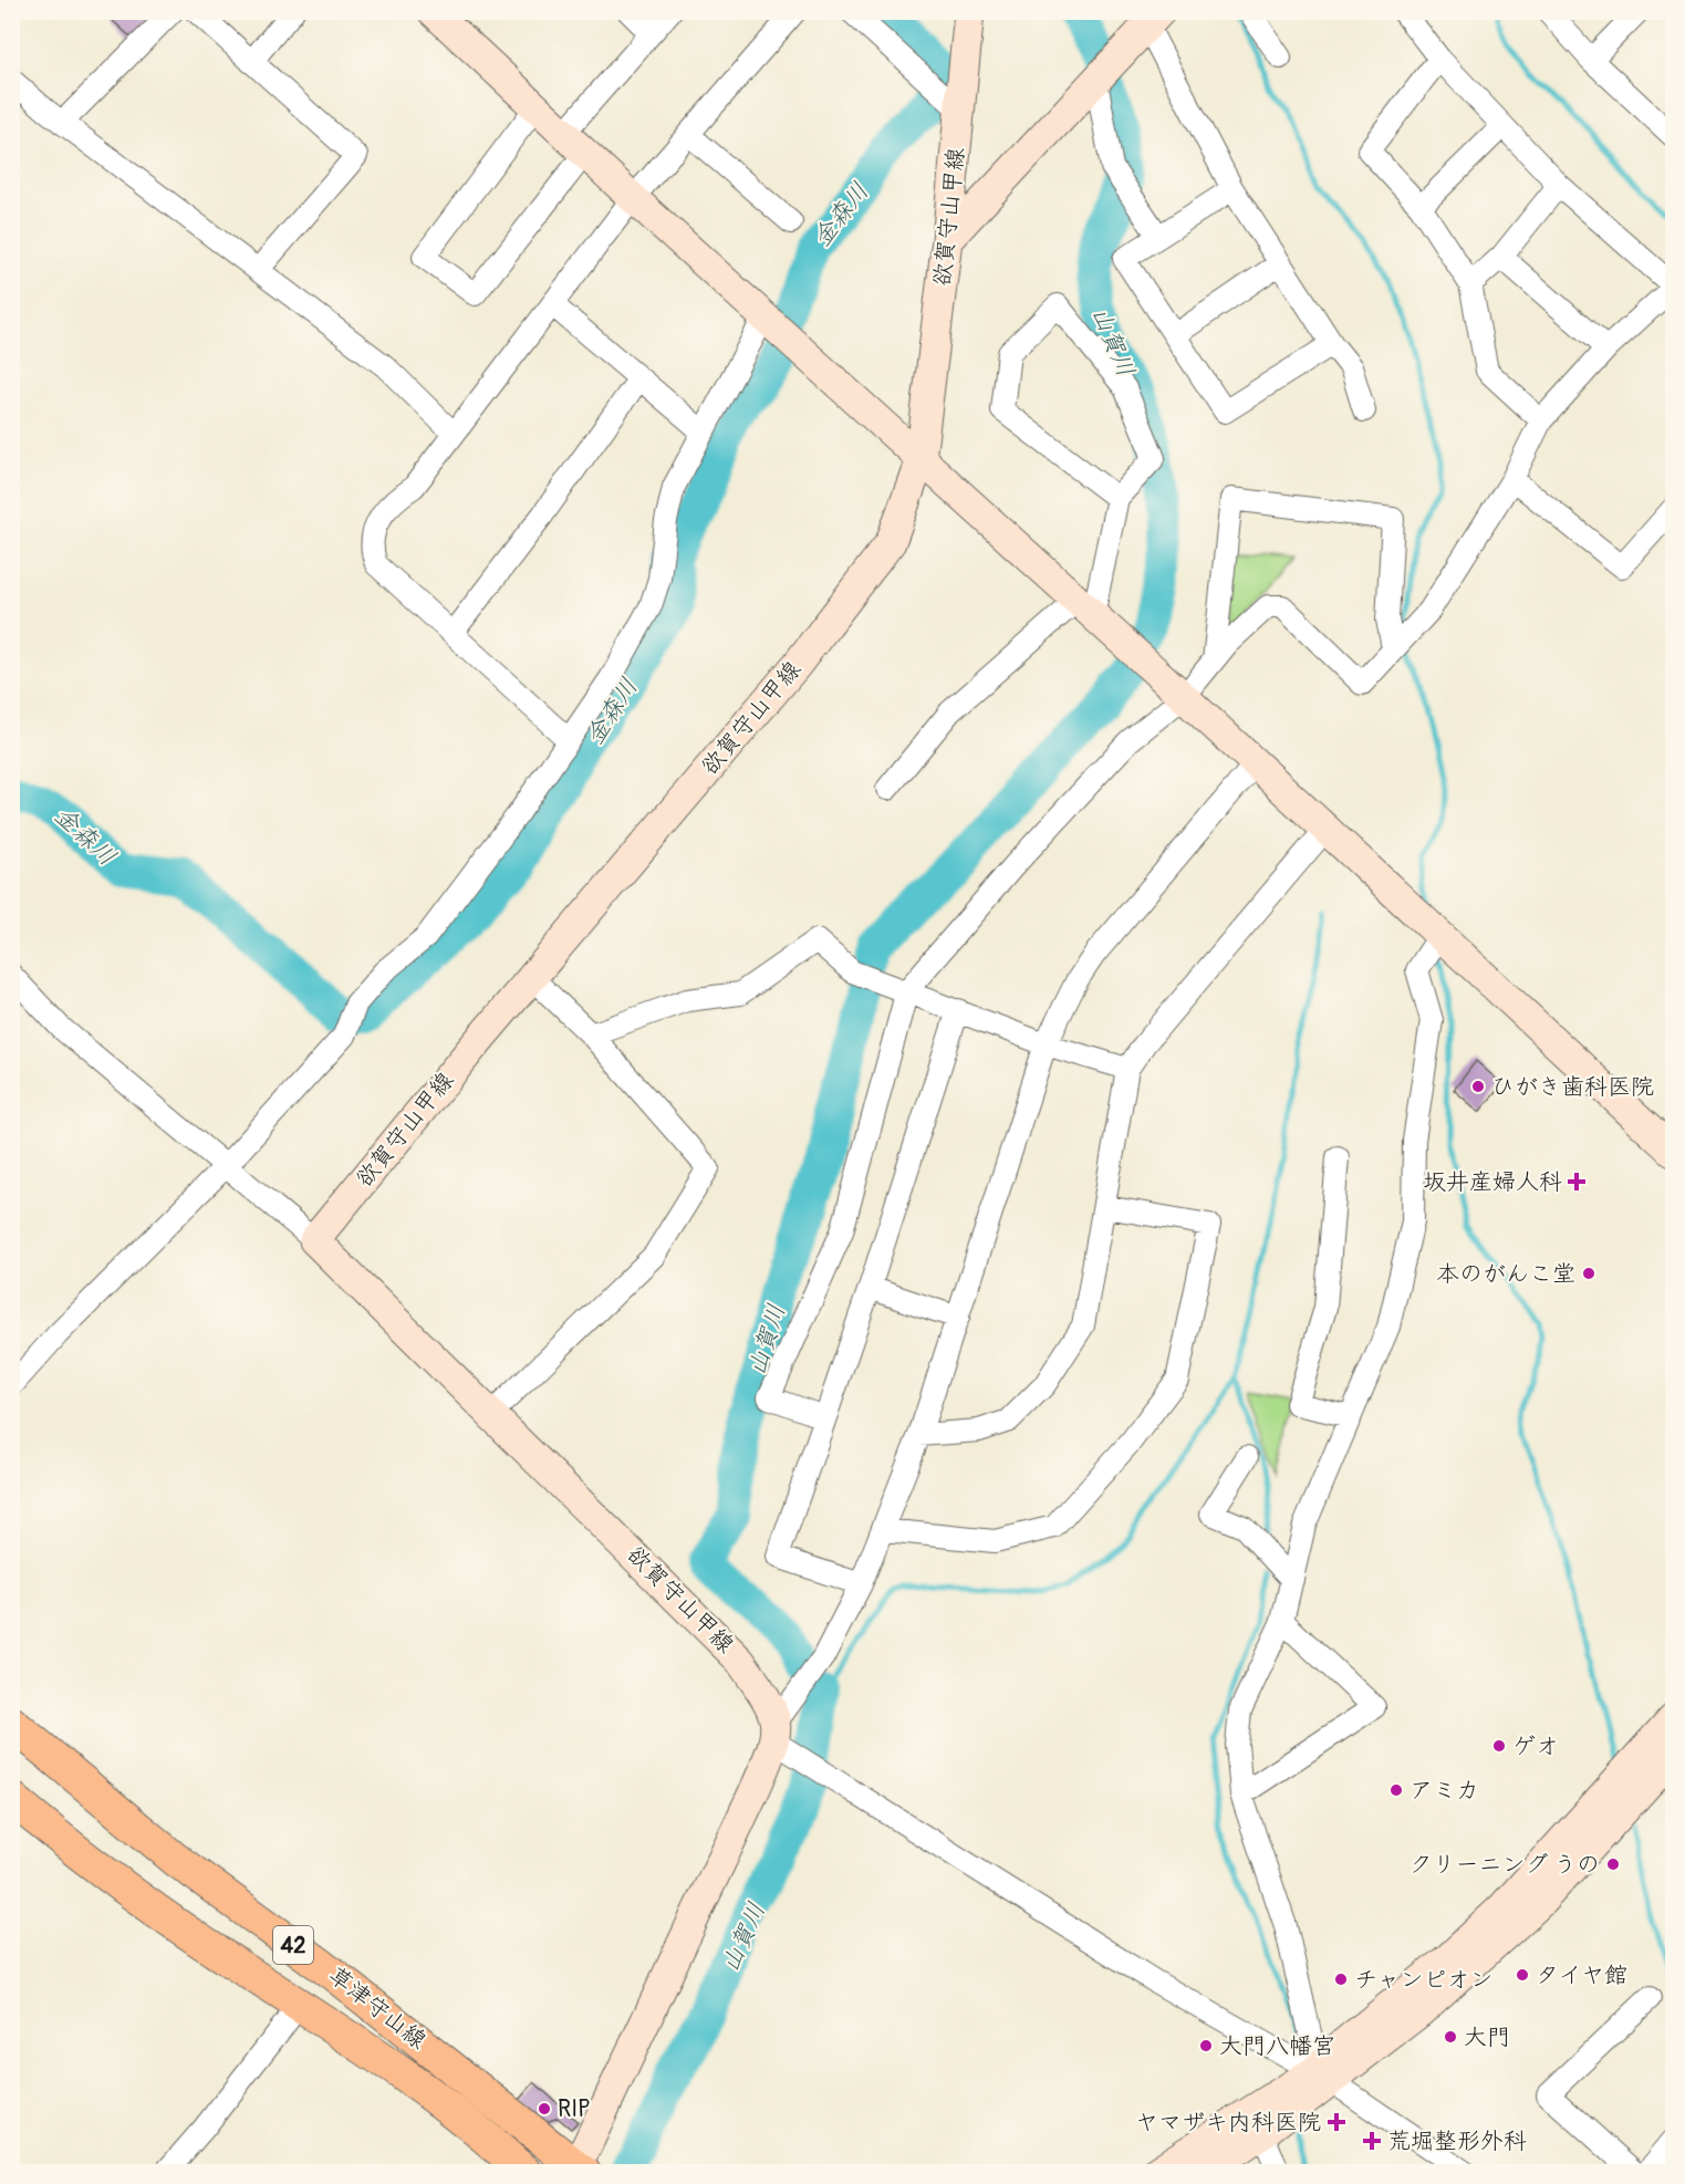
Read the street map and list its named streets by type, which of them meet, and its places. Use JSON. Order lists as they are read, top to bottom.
{
  "streets": {
    "main road": ["欲賀守山甲線", "42", "草津守山線"]
  },
  "water": ["金森川", "山賀川"],
  "places": {
    "other": [
      "ひがき歯科医院",
      "本のがんこ堂",
      "ゲオ",
      "アミカ",
      "クリーニング うの",
      "タイヤ館",
      "チャンピオン",
      "大門",
      "大門八幡宮",
      "RIP"
    ],
    "health": ["坂井産婦人科", "ヤマザキ内科医院", "荒堀整形外科"]
  }
}
